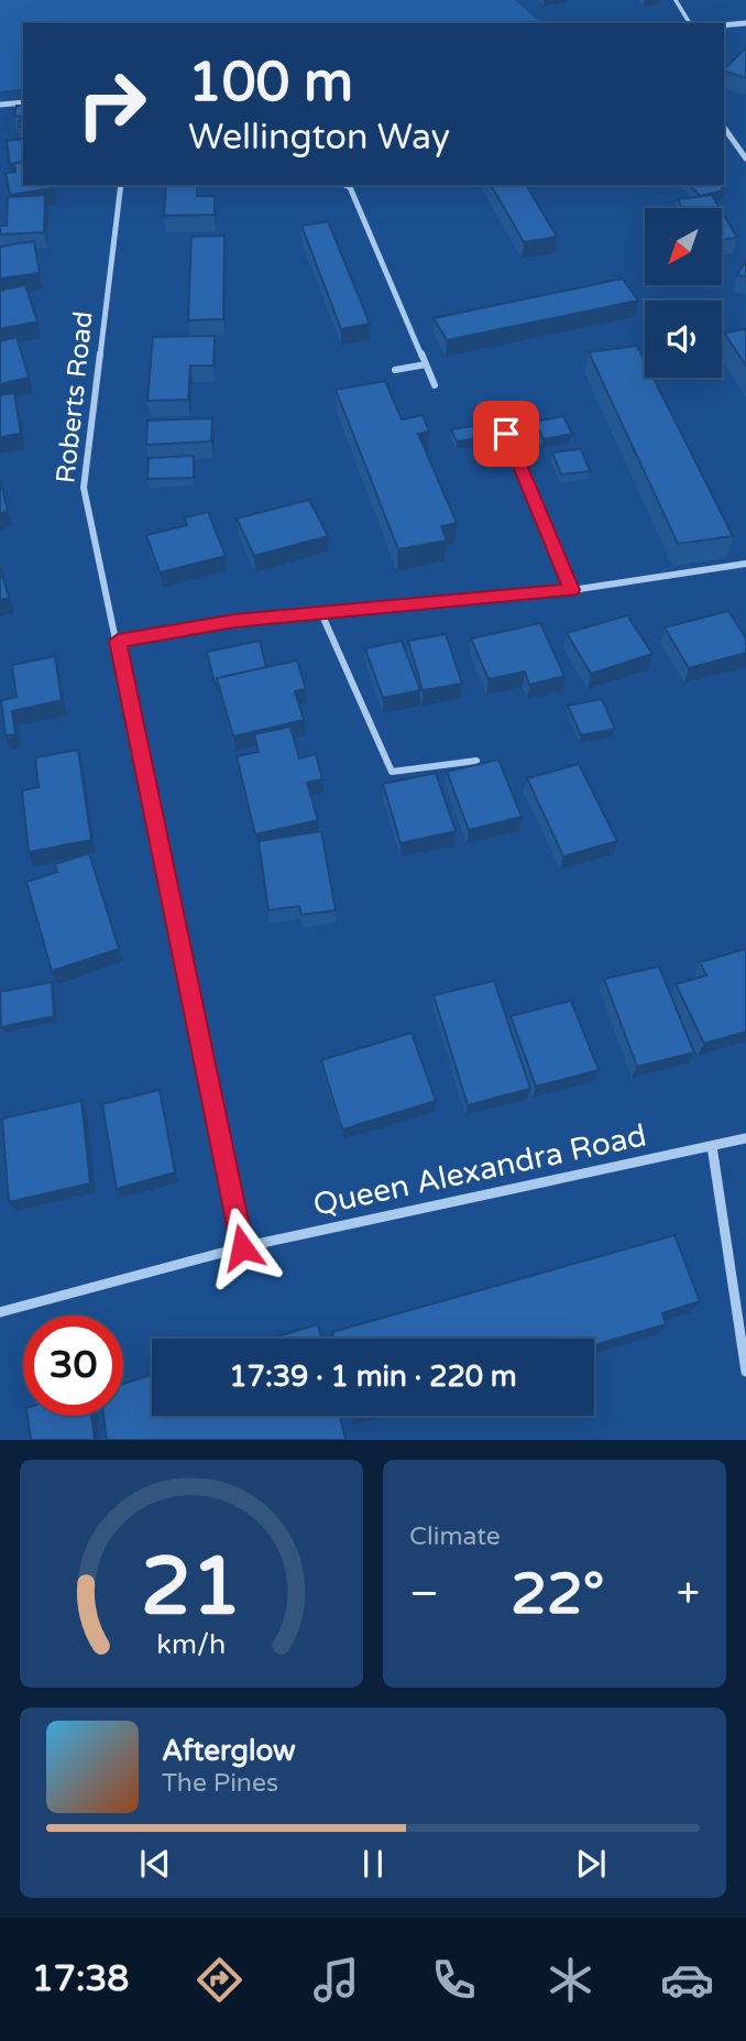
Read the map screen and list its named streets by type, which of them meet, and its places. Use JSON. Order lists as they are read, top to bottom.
{
  "streets": {
    "street": ["Roberts Road", "Queen Alexandra Road"]
  },
  "crossings": [
    ["Roberts Road", "Queen Alexandra Road"]
  ],
  "north": "bottom left",
  "page": {
    "turn": ["100 m", "Wellington Way"],
    "limit": "30",
    "trip": "17:39 · 1 min · 220 m",
    "tile": "Climate",
    "heat": ["−", "22°", "+"],
    "song": ["Afterglow", "The Pines"],
    "tabs": "17:38",
    "gauge": ["21", "km/h"]
  }
}
